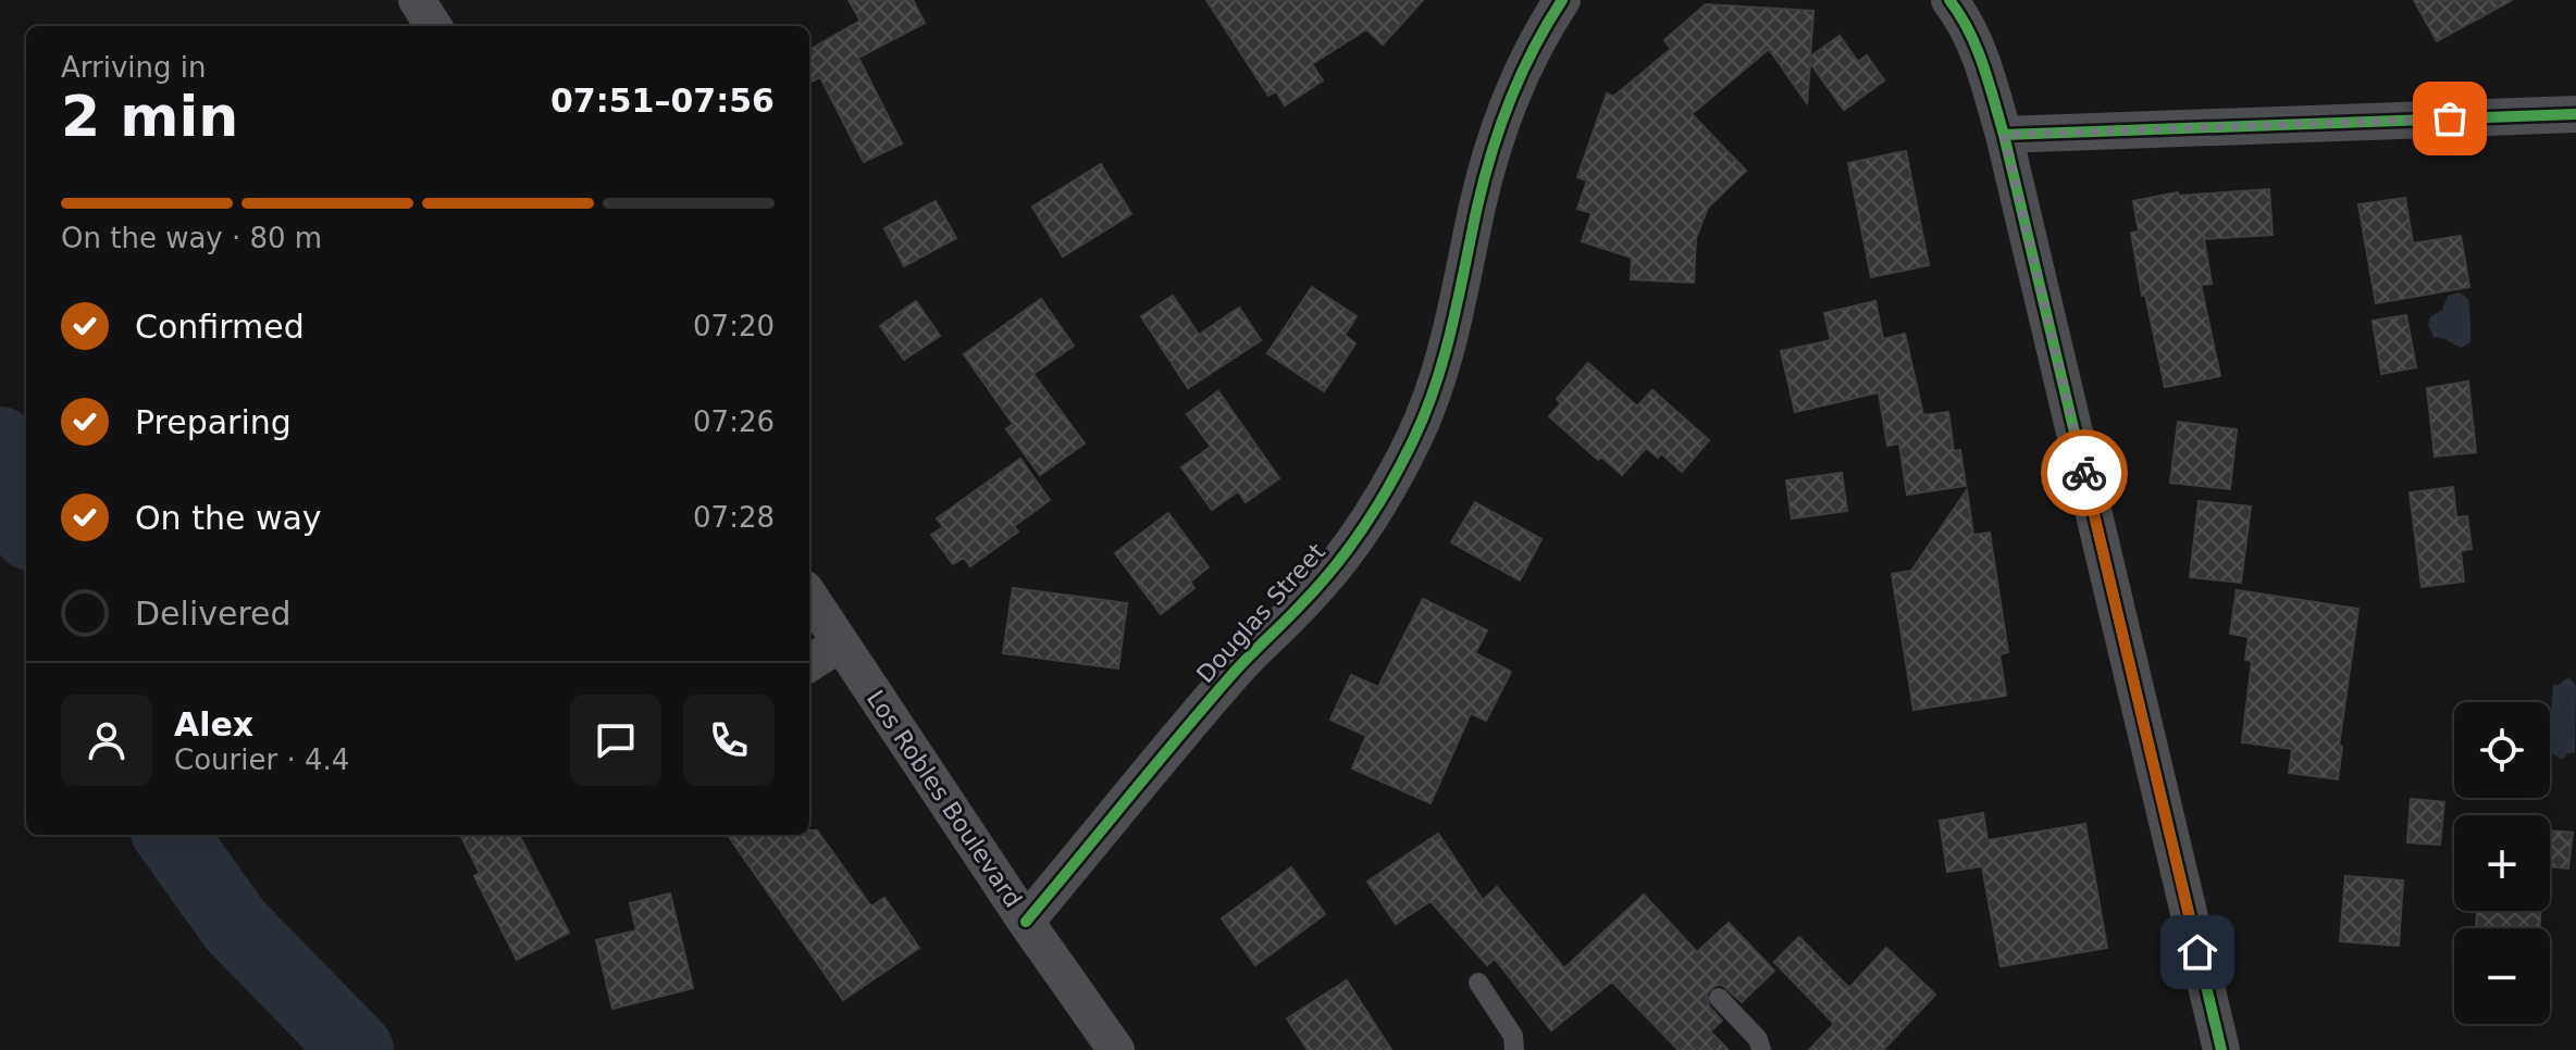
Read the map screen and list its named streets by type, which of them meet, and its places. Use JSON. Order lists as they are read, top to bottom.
{
  "streets": {
    "street": ["Douglas Street", "Los Robles Boulevard"]
  },
  "crossings": [
    ["Douglas Street", "Los Robles Boulevard"]
  ],
  "page": {
    "heading": ["2 min", "Arriving in", "07:51–07:56"],
    "panel": ["Alex", "Courier · 4.4"],
    "bar": "On the way · 80 m",
    "list": [
      ["Confirmed", "07:20"],
      ["Preparing", "07:26"],
      ["On the way", "07:28"],
      "Delivered"
    ],
    "map_buttons": ["+", "−"]
  }
}
